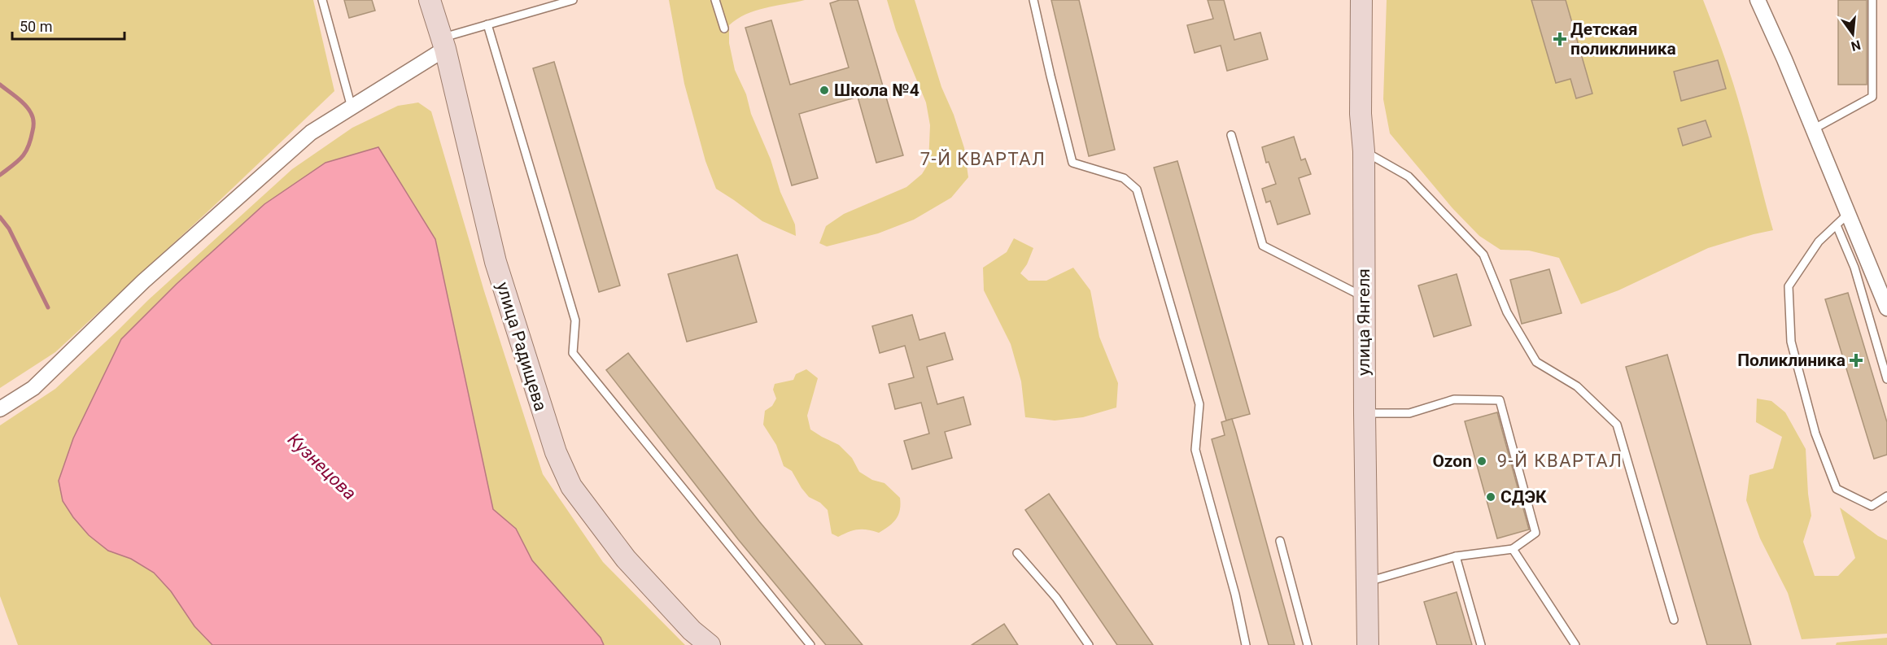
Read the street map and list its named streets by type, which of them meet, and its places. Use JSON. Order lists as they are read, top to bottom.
{
  "streets": {
    "street": ["улица Янгеля", "улица Радищева"]
  },
  "districts": ["7-Й КВАРТАЛ", "9-Й КВАРТАЛ"],
  "water": ["Кузнецова"],
  "places": {
    "health": ["Детская поликлиника", "Поликлиника"],
    "other": ["Школа №4", "Ozon", "СДЭК"]
  },
  "scale_bar": "50 m",
  "north": "bottom"
}
